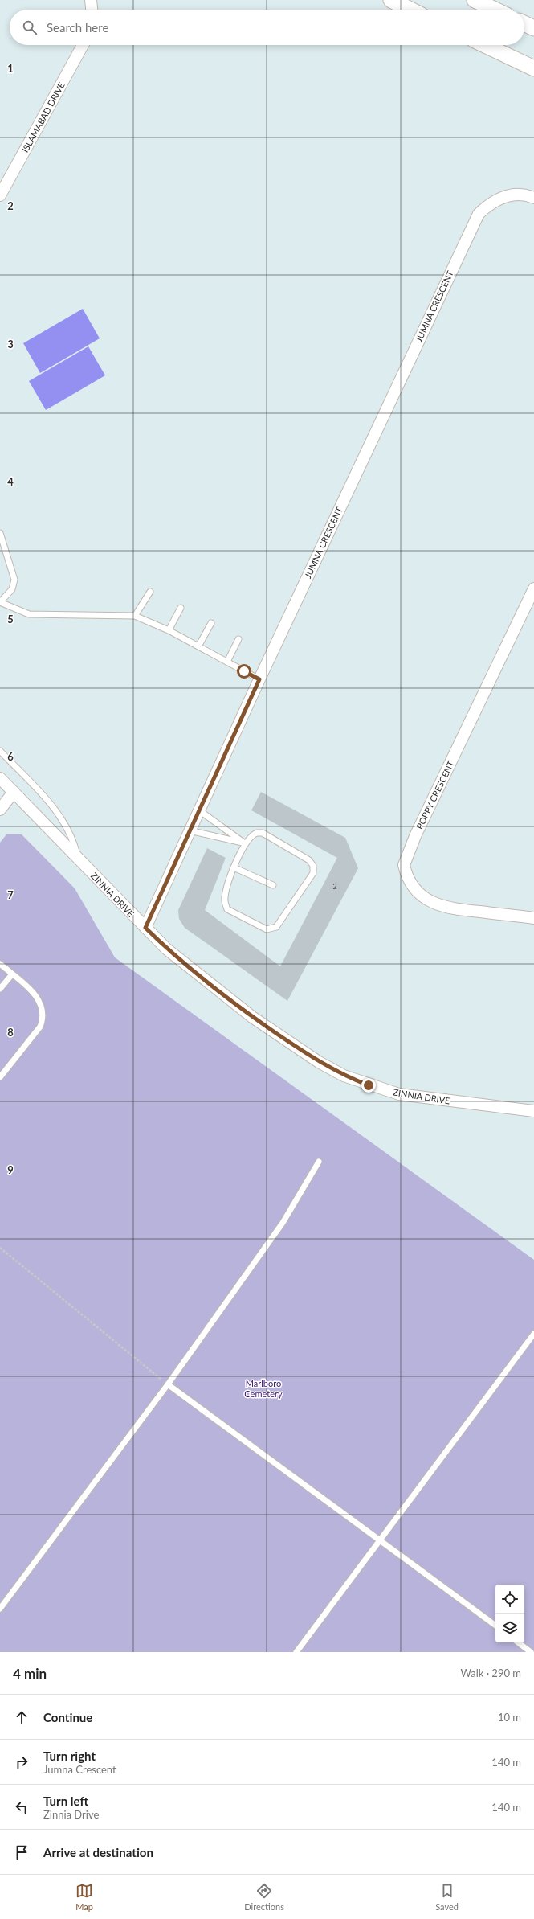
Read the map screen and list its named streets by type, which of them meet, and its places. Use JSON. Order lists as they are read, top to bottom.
{
  "streets": {
    "street": [
      "ISLAMABAD DRIVE",
      "JUMNA CRESCENT",
      "POPPY CRESCENT",
      "ZINNIA DRIVE"
    ]
  },
  "crossings": [
    ["JUMNA CRESCENT", "ZINNIA DRIVE"]
  ],
  "parks": ["Marlboro Cemetery"],
  "house_numbers": ["2"],
  "page": {
    "search": "Search here",
    "heading": ["4 min", "Walk · 290 m"],
    "list": [
      ["Continue", "10 m"],
      ["Turn right", "Jumna Crescent", "140 m"],
      ["Turn left", "Zinnia Drive", "140 m"],
      "Arrive at destination"
    ],
    "nav": ["Map", "Directions", "Saved"]
  },
  "grid": {
    "rows": [
      "1",
      "2",
      "3",
      "4",
      "5",
      "6",
      "7",
      "8",
      "9"
    ]
  }
}
